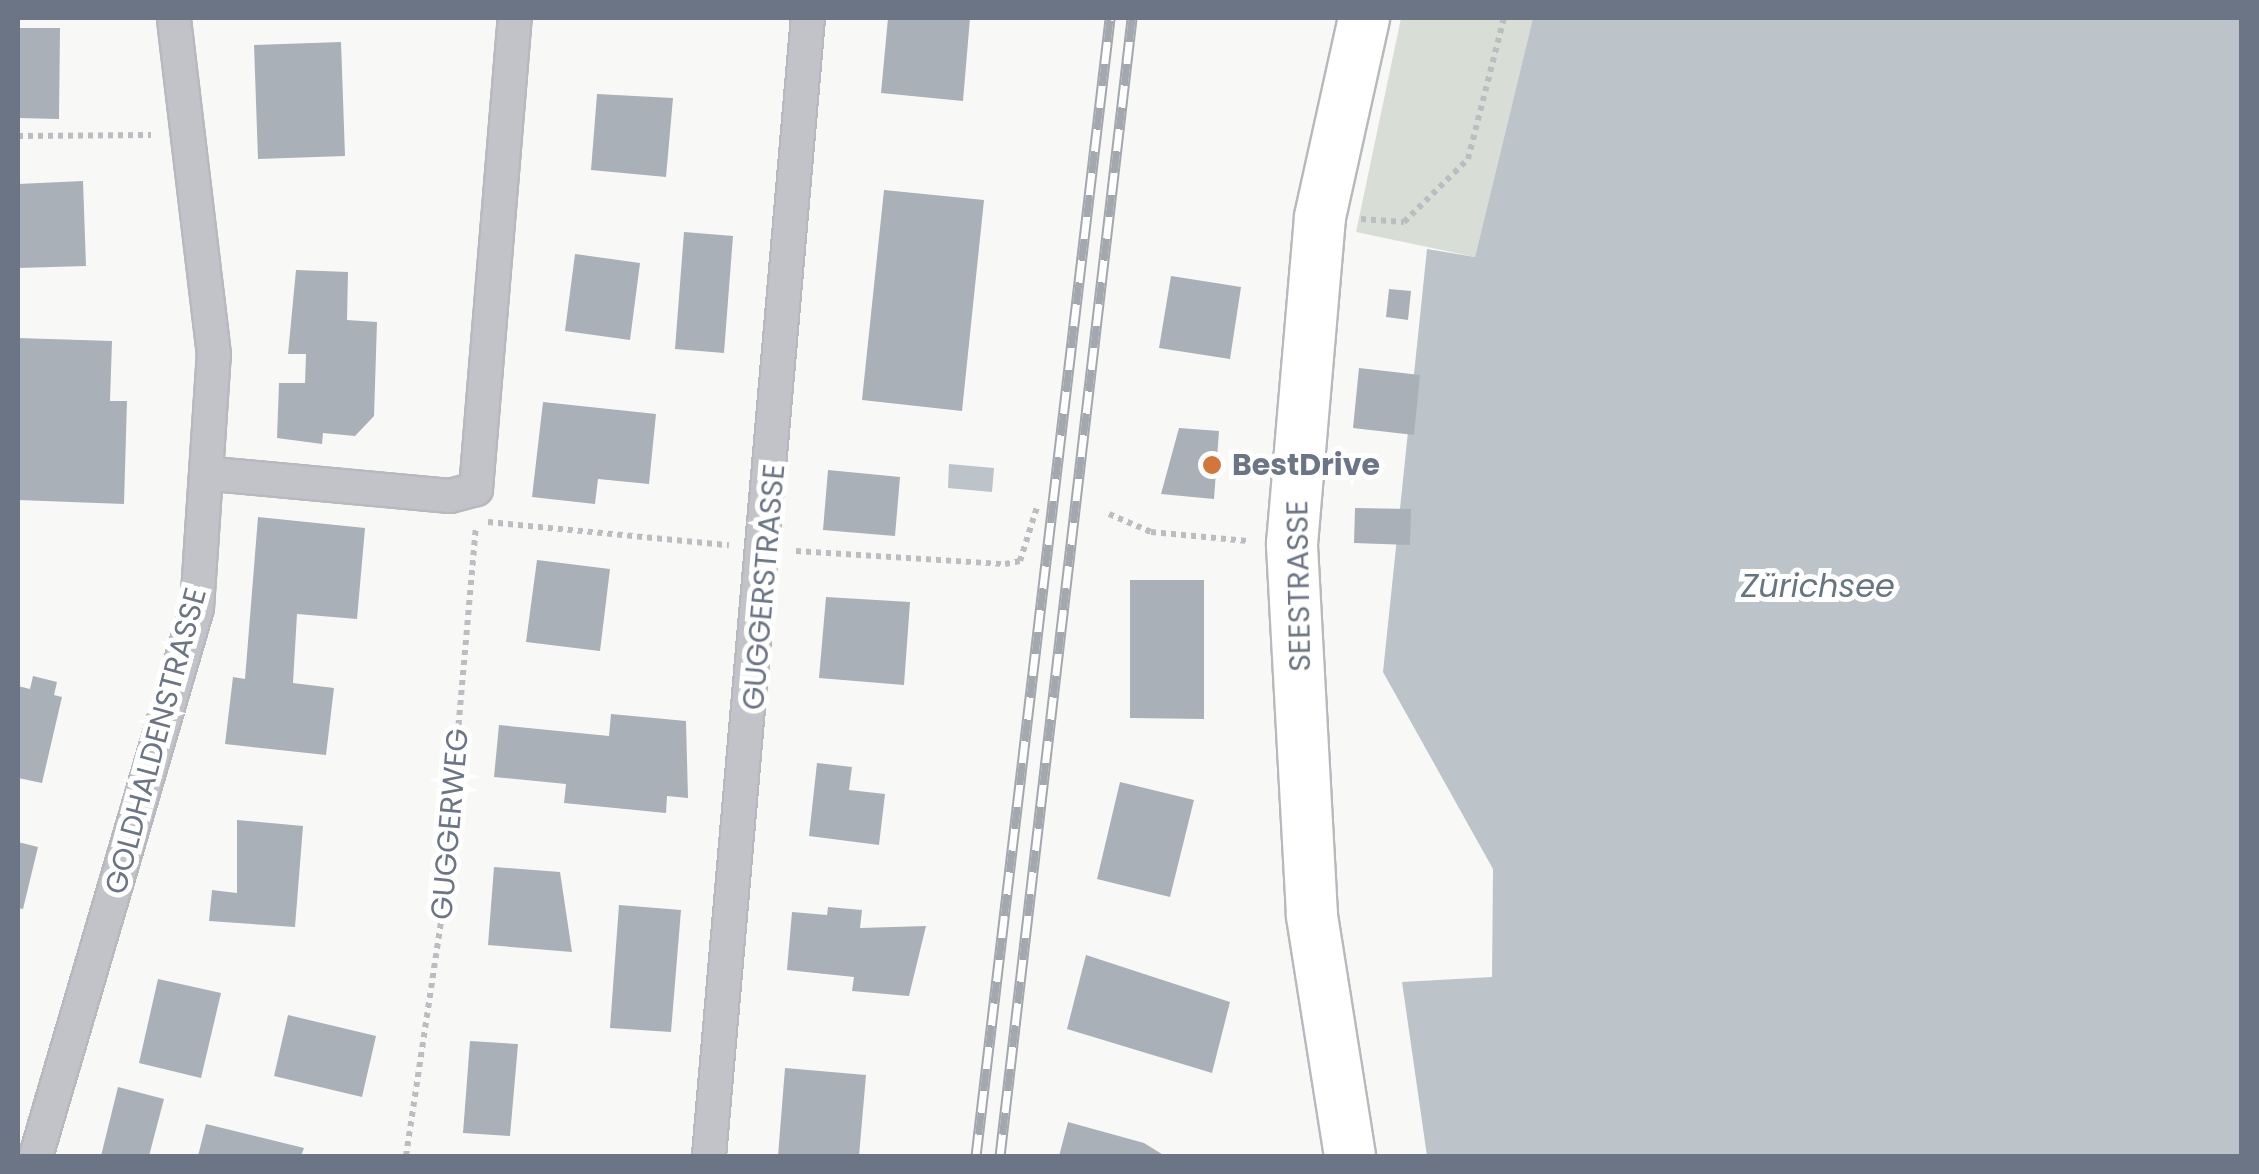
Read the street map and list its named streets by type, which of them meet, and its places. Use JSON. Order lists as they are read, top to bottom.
{
  "streets": {
    "main road": ["SEESTRASSE"],
    "street": ["GUGGERSTRASSE", "GOLDHALDENSTRASSE"],
    "path": ["GUGGERWEG"]
  },
  "water": ["Zürichsee"],
  "places": ["BestDrive"]
}
